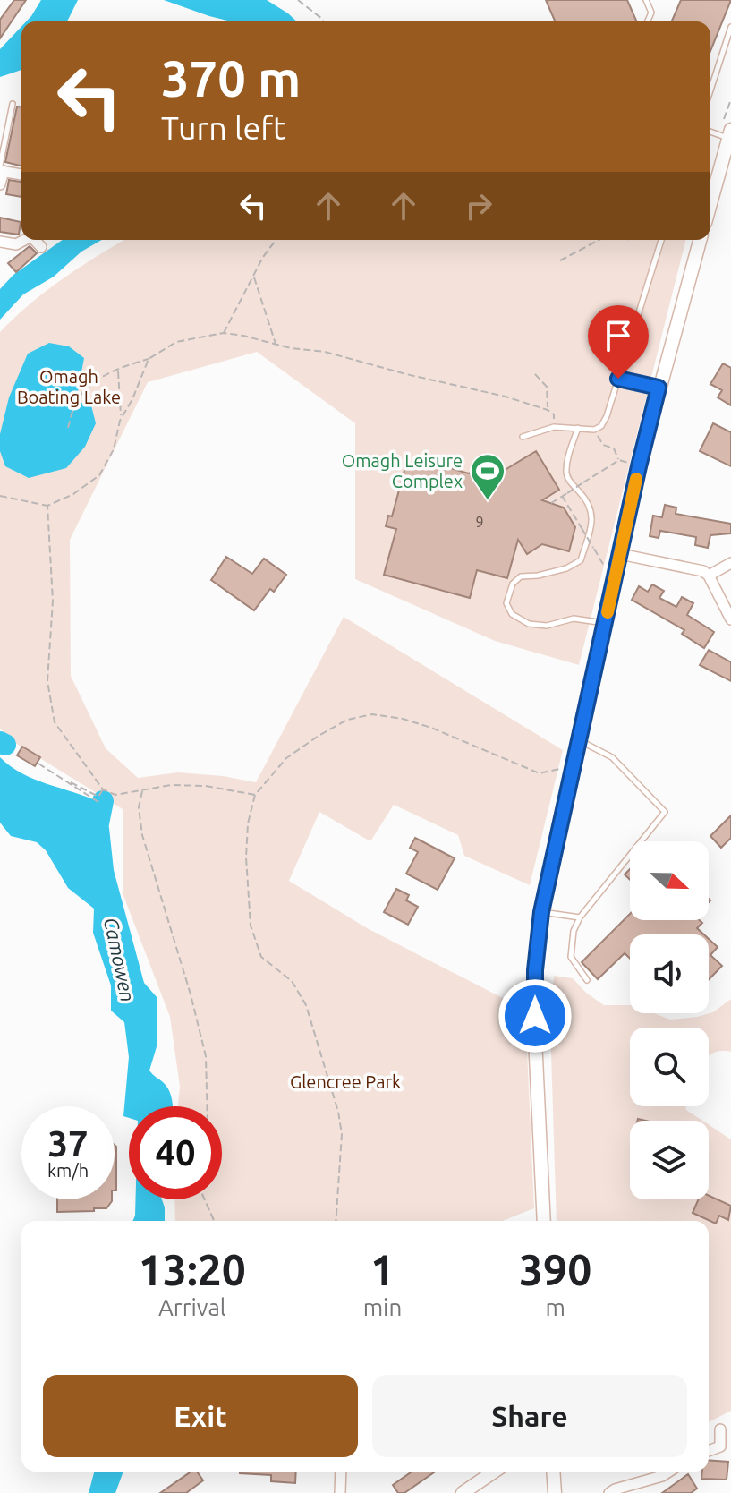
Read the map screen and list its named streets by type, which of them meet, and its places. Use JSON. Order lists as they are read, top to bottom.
{
  "water": ["Camowen"],
  "parks": ["Omagh Boating Lake", "Glencree Park"],
  "places": {
    "sports": ["Omagh Leisure Complex"]
  },
  "house_numbers": ["9"],
  "north": "right",
  "page": {
    "turn": ["370 m", "Turn left"],
    "speed": "37 km/h",
    "limit": "40",
    "eta": [
      "13:20",
      "Arrival",
      "1",
      "min",
      "390",
      "m"
    ],
    "buttons": ["Exit", "Share"]
  }
}
